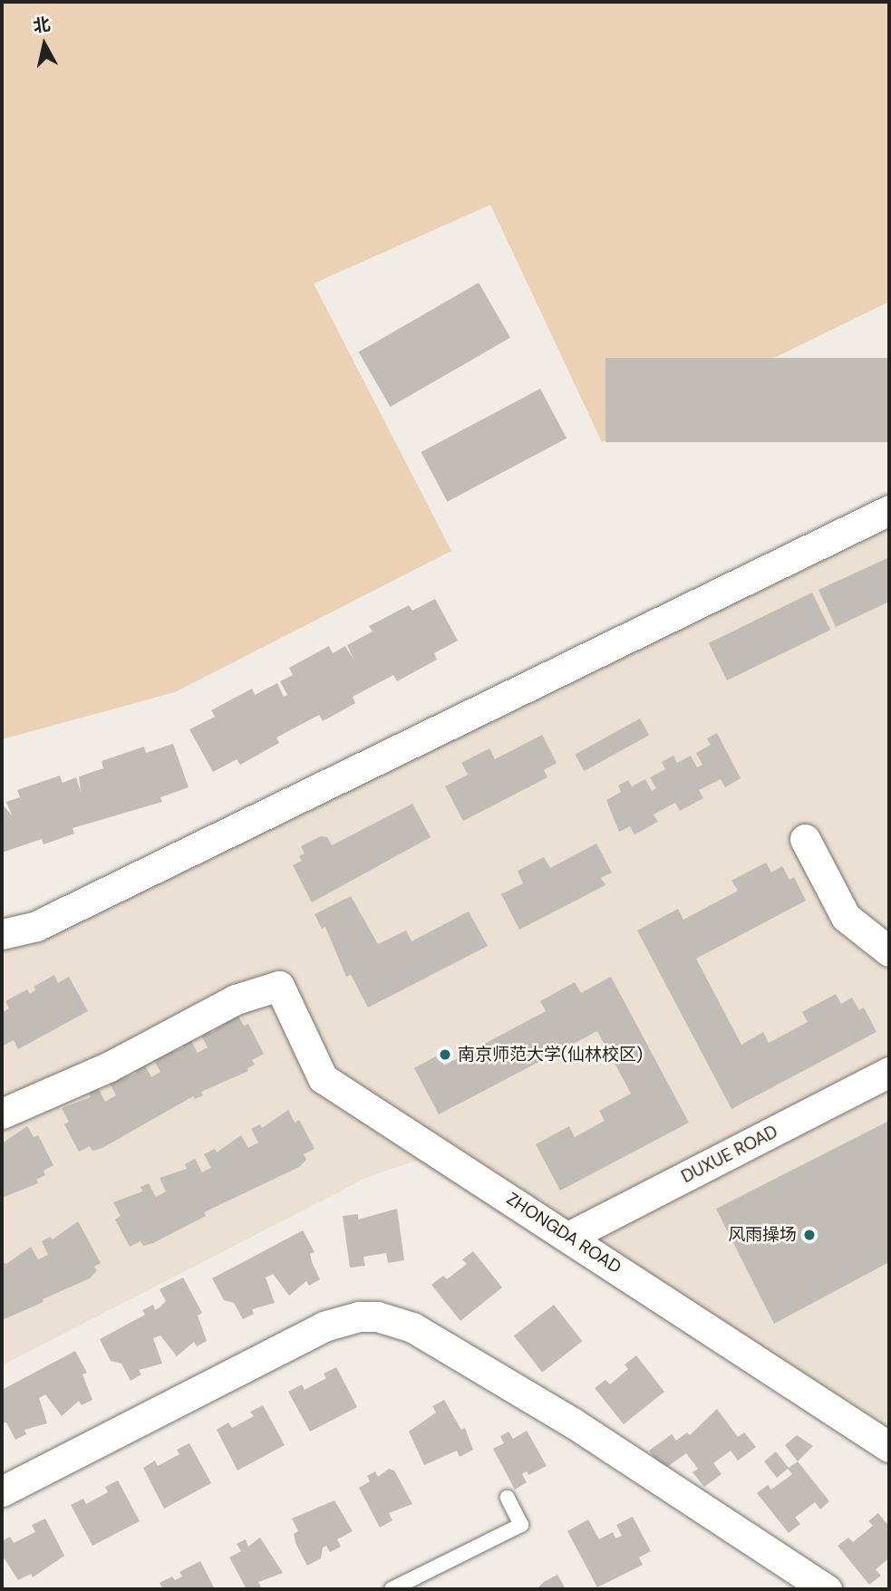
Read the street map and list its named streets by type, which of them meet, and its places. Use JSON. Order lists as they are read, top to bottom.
{
  "streets": {
    "street": ["DUXUE ROAD", "ZHONGDA ROAD"]
  },
  "crossings": [
    ["DUXUE ROAD", "ZHONGDA ROAD"]
  ],
  "places": ["南京师范大学(仙林校区)", "风雨操场"],
  "north": "top"
}
